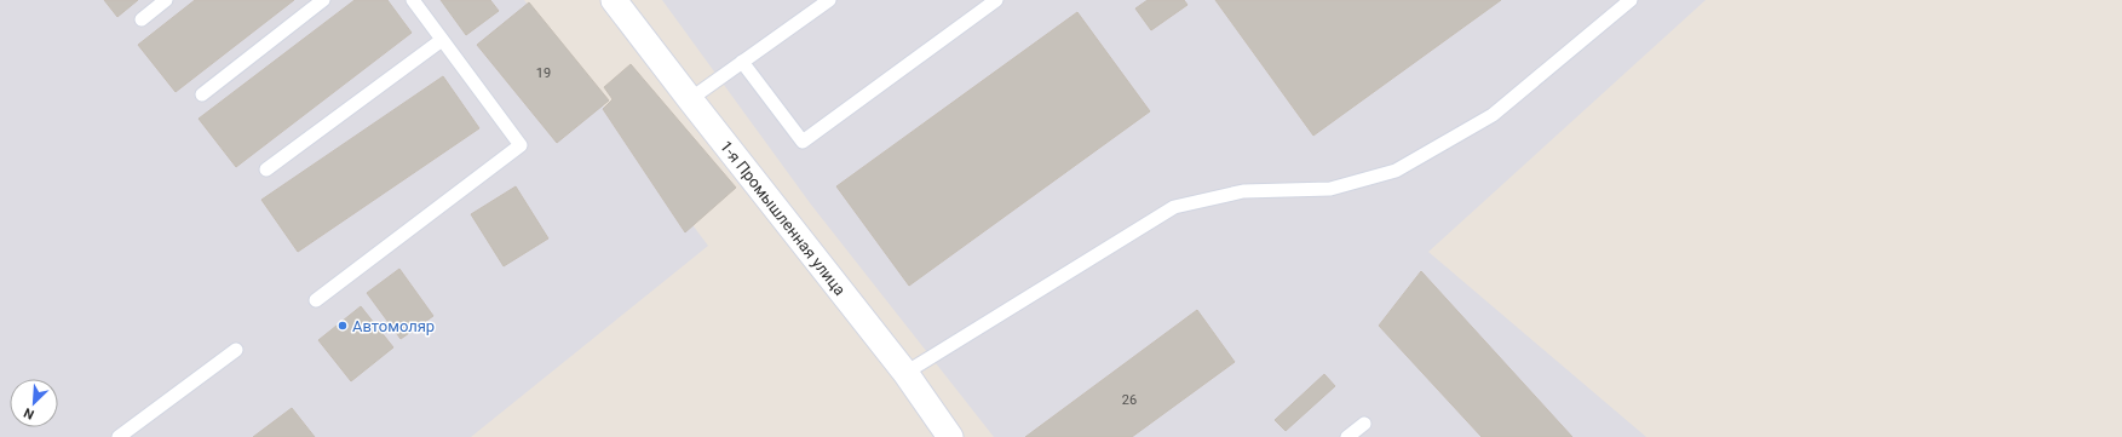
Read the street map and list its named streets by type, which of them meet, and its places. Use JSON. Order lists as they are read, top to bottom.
{
  "streets": {
    "street": ["1-я Промышленная улица"]
  },
  "places": ["Автомоляр"],
  "house_numbers": ["19", "26"],
  "north": "bottom left"
}
